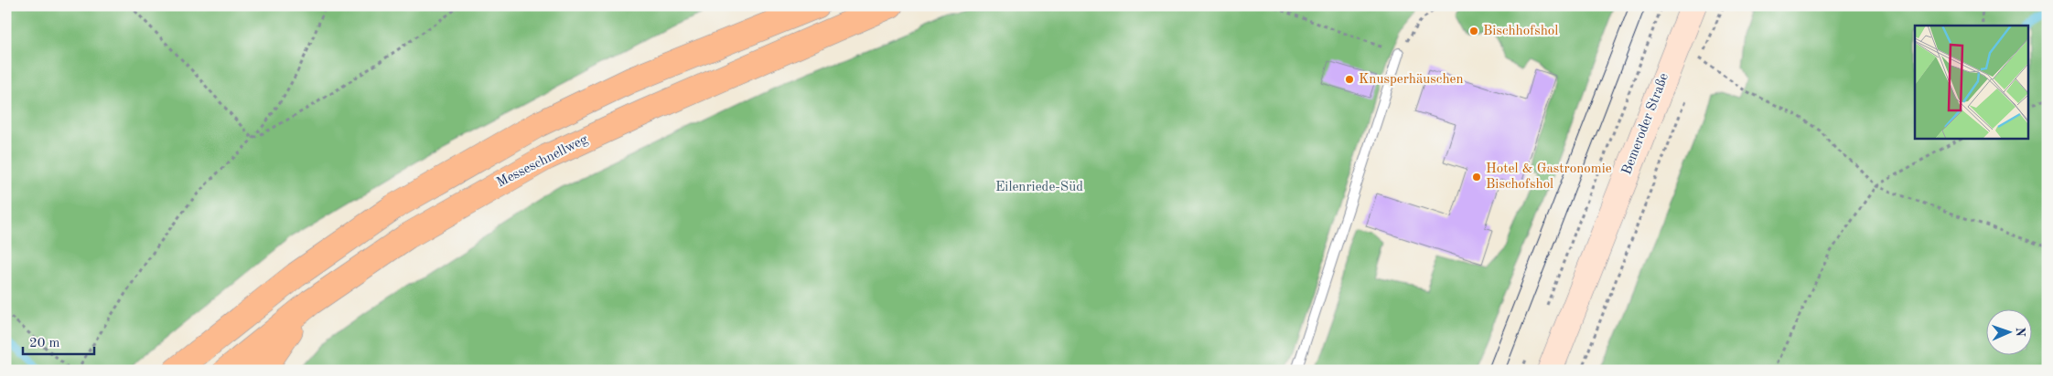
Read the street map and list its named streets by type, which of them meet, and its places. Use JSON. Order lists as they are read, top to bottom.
{
  "streets": {
    "highway": ["Messeschnellweg"],
    "main road": ["Bemeroder Straße"]
  },
  "parks": ["Eilenriede-Süd"],
  "places": ["Bischhofshol", "Knusperhäuschen", "Hotel & Gastronomie Bischofshol"],
  "scale_bar": "20 m",
  "north": "right"
}
